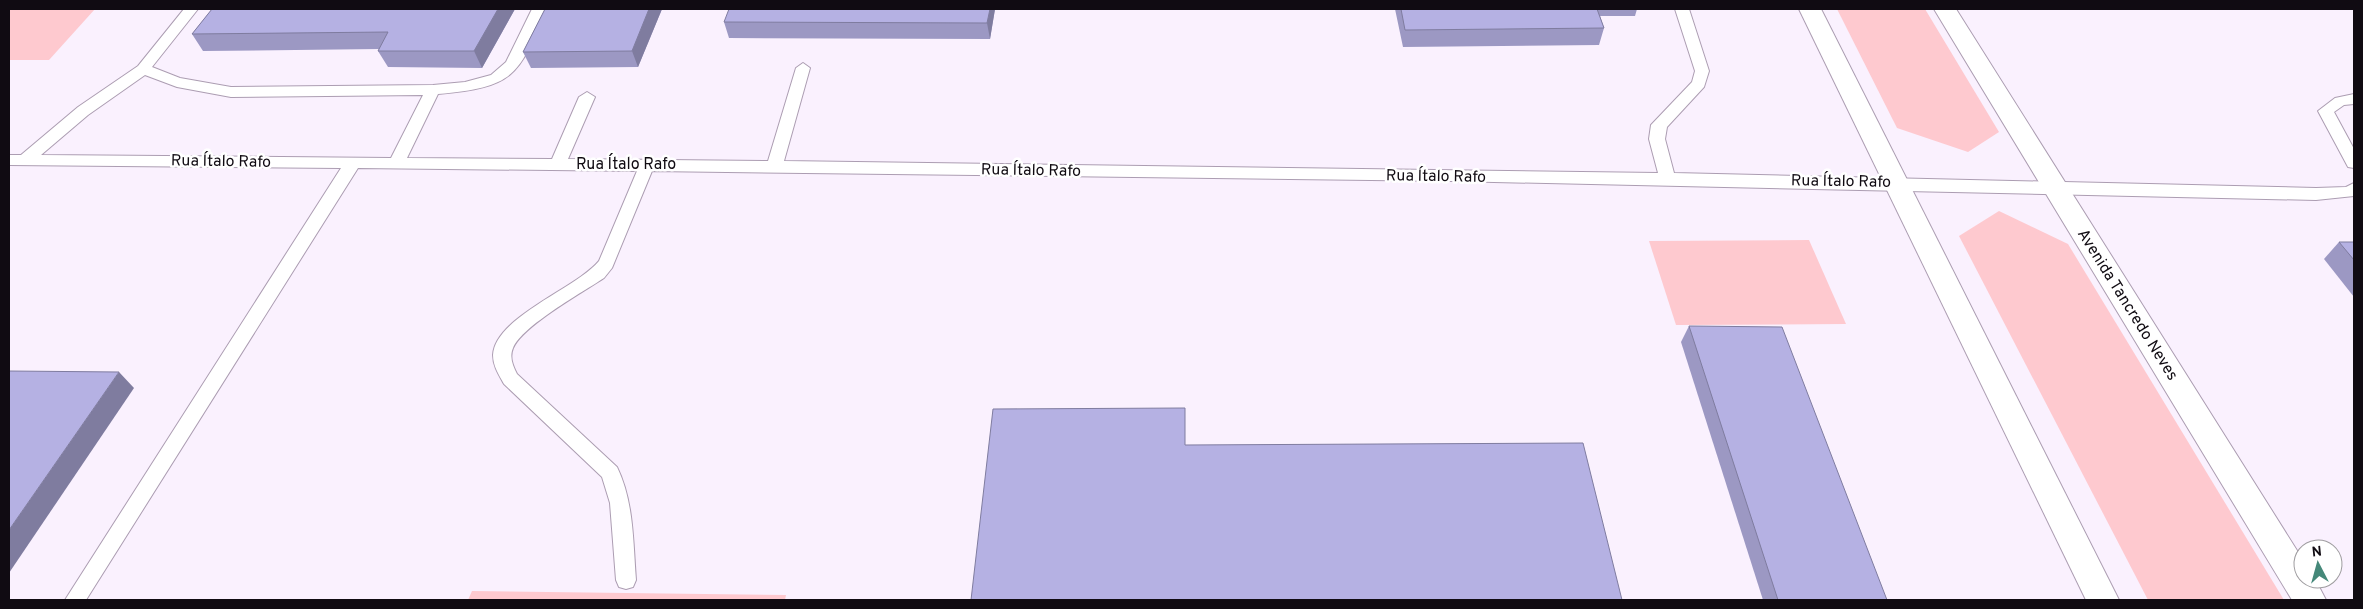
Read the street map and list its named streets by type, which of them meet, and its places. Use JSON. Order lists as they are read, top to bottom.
{
  "streets": {
    "main road": ["Avenida Tancredo Neves"],
    "lane": ["Rua Ítalo Rafo"]
  },
  "crossings": [
    ["Rua Ítalo Rafo", "Avenida Tancredo Neves"]
  ],
  "north": "top"
}
